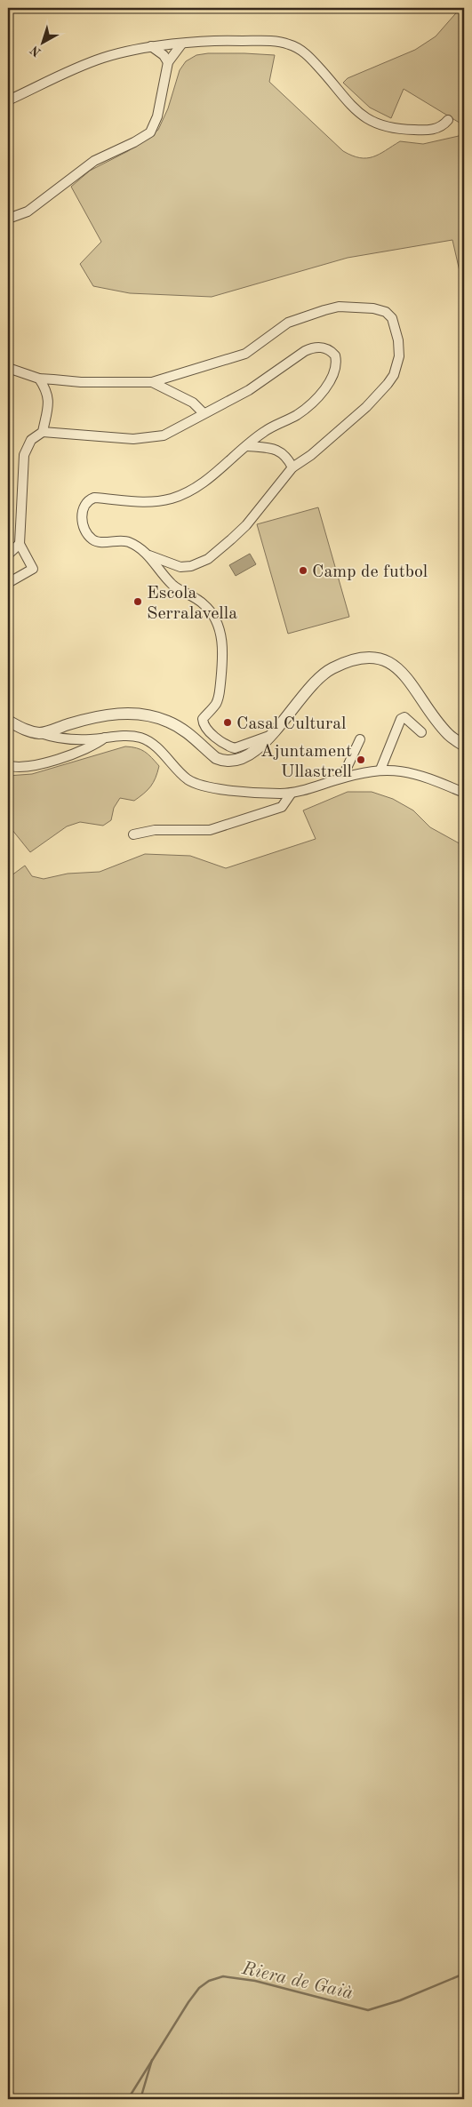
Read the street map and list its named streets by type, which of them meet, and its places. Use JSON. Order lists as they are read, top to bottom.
{
  "water": ["Riera de Gaià"],
  "places": [
    "Camp de futbol",
    "Escola Serralavella",
    "Casal Cultural",
    "Ajuntament Ullastrell"
  ],
  "north": "bottom left"
}
